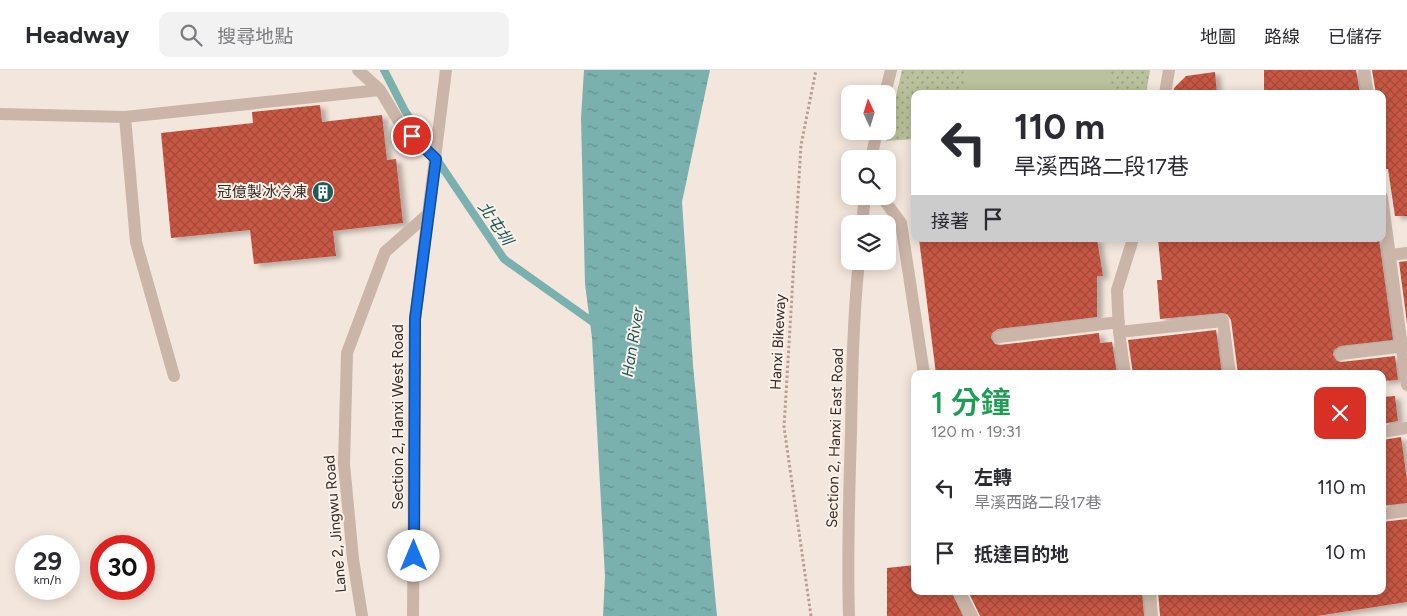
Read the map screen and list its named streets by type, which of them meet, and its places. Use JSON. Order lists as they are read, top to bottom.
{
  "streets": {
    "street": ["Section 2, Hanxi West Road", "Section 2, Hanxi East Road", "Lane 2, Jingwu Road"],
    "path": ["Hanxi Bikeway"]
  },
  "crossings": [
    ["Section 2, Hanxi West Road", "Lane 2, Jingwu Road"]
  ],
  "water": ["北屯圳", "Han River"],
  "places": {
    "building": ["冠億製冰冷凍"]
  },
  "north": "top",
  "page": {
    "header": "Headway",
    "search": "搜尋地點",
    "nav": ["地圖", "路線", "已儲存"],
    "turn": ["110 m", "旱溪西路二段17巷"],
    "then": "接著",
    "heading": ["1 分鐘", "120 m · 19:31"],
    "list": [
      {
        "name": "左轉",
        "note": "旱溪西路二段17巷",
        "value": "110 m"
      },
      {
        "name": "抵達目的地",
        "value": "10 m"
      }
    ],
    "speed": "29 km/h",
    "limit": "30"
  }
}
